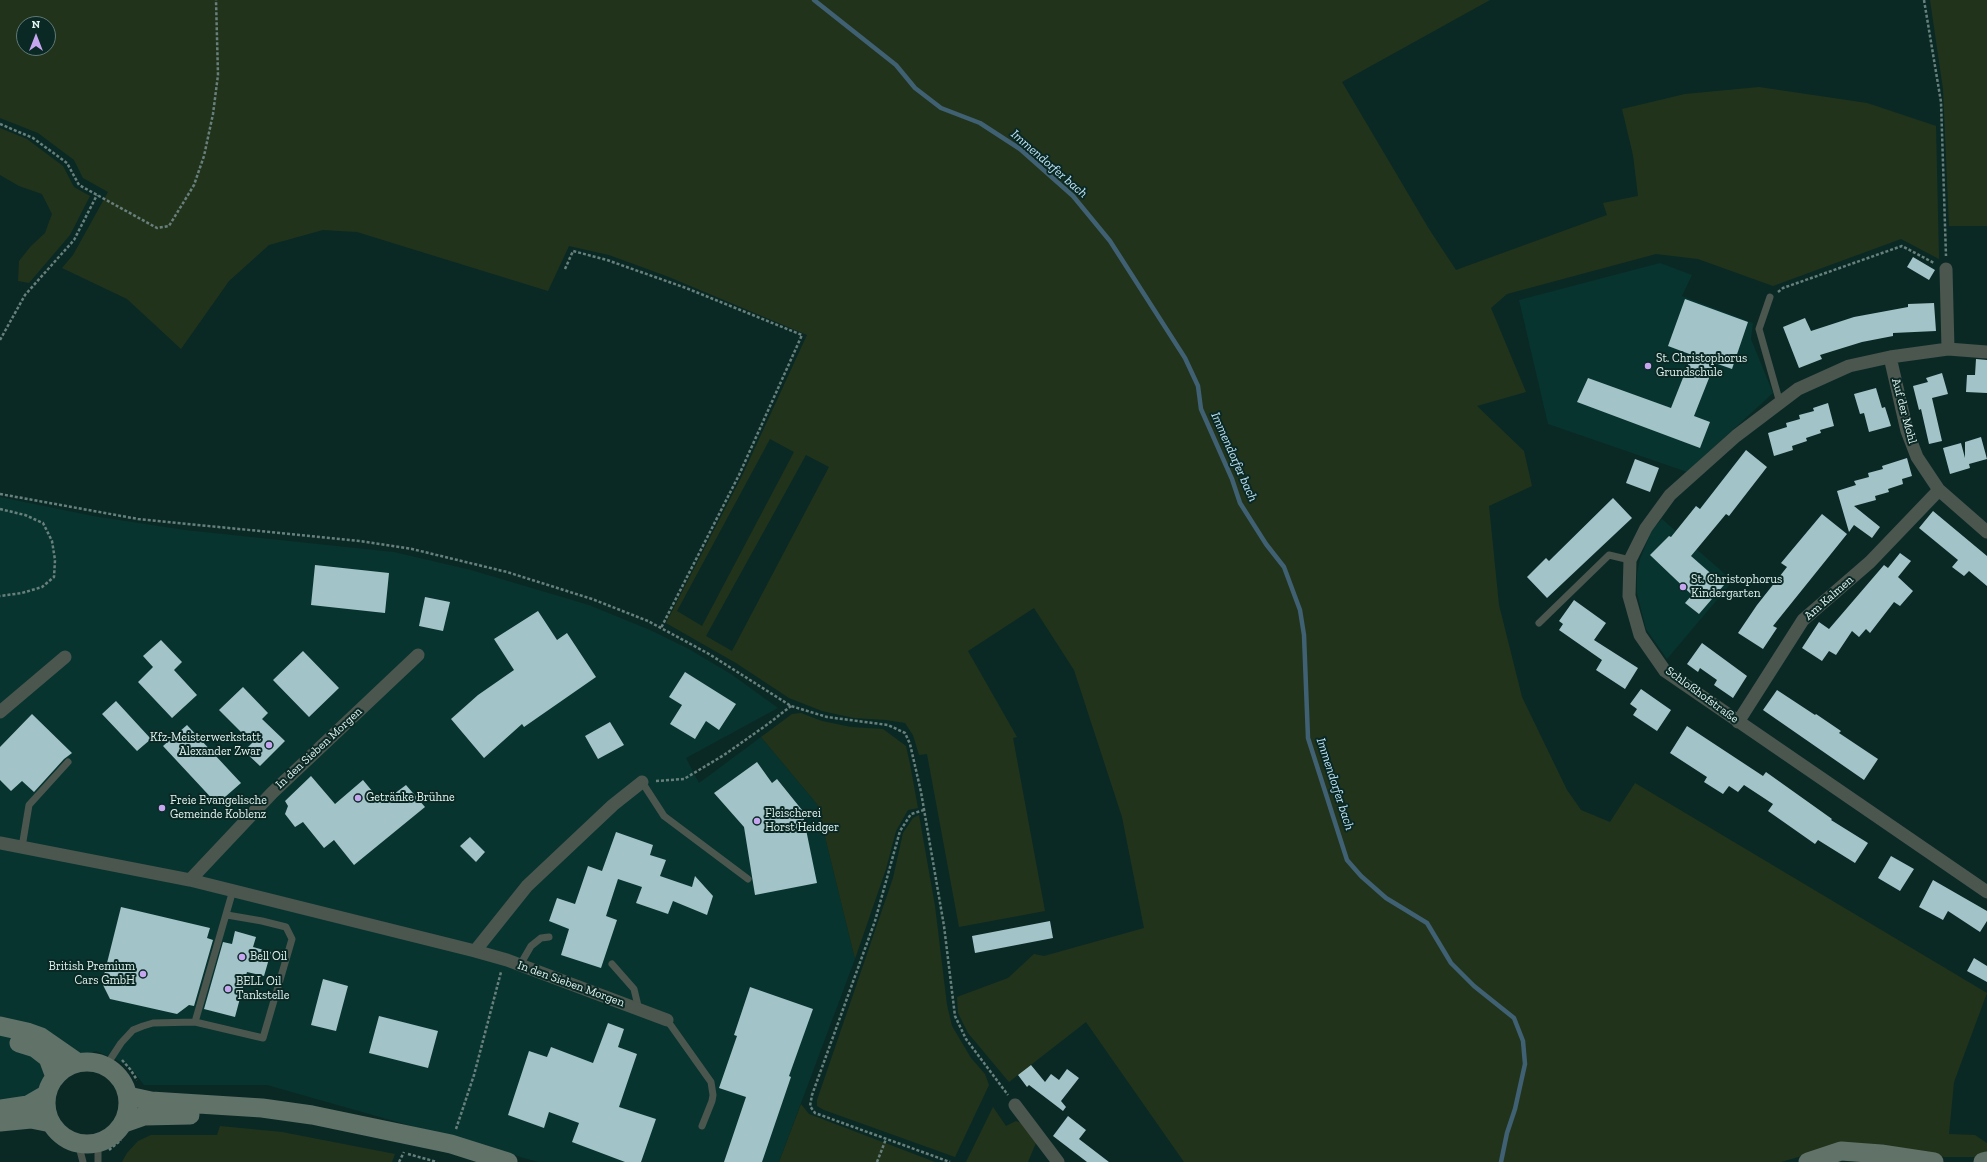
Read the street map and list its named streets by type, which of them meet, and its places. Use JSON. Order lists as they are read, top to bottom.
{
  "streets": {
    "street": [
      "Auf der Mohl",
      "Am Kalmen",
      "Schloßhofstraße",
      "In den Sieben Morgen"
    ]
  },
  "crossings": [
    ["Auf der Mohl", "Am Kalmen"],
    ["Auf der Mohl", "Schloßhofstraße"],
    ["Am Kalmen", "Schloßhofstraße"]
  ],
  "water": ["Immendorfer bach"],
  "places": [
    "St. Christophorus Grundschule",
    "St. Christophorus Kindergarten",
    "Kfz-Meisterwerkstatt Alexander Zwar",
    "Getränke Brühne",
    "Freie Evangelische Gemeinde Koblenz",
    "Fleischerei Horst Heidger",
    "Bell Oil",
    "British Premium Cars GmbH",
    "BELL Oil Tankstelle"
  ],
  "north": "top"
}
